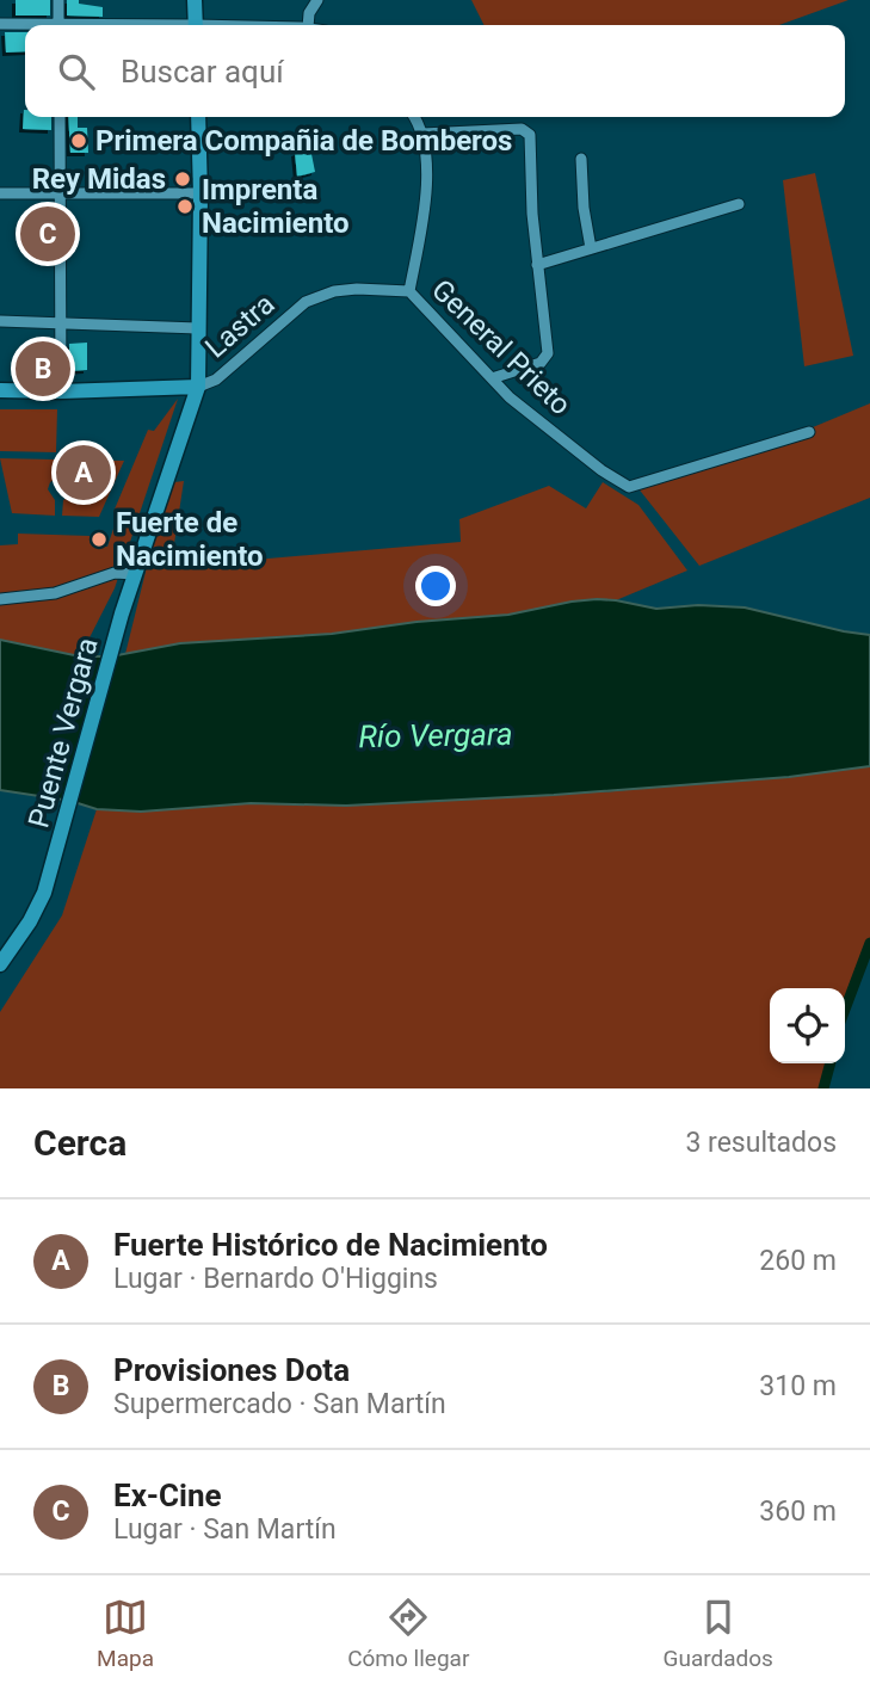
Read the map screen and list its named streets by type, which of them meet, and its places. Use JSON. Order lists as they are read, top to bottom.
{
  "streets": {
    "main road": ["Lastra", "Puente Vergara"],
    "street": ["General Prieto"]
  },
  "crossings": [
    ["Lastra", "General Prieto"],
    ["Lastra", "Puente Vergara"]
  ],
  "water": ["Río Vergara"],
  "places": [
    "Primera Compañia de Bomberos",
    "Rey Midas",
    "Imprenta Nacimiento",
    "Fuerte de Nacimiento"
  ],
  "page": {
    "search": "Buscar aquí",
    "pins": ["C", "B", "A"],
    "heading": ["Cerca", "3 resultados"],
    "list": [
      {
        "mark": "A",
        "name": "Fuerte Histórico de Nacimiento",
        "note": "Lugar · Bernardo O'Higgins",
        "value": "260 m"
      },
      {
        "mark": "B",
        "name": "Provisiones Dota",
        "note": "Supermercado · San Martín",
        "value": "310 m"
      },
      {
        "mark": "C",
        "name": "Ex-Cine",
        "note": "Lugar · San Martín",
        "value": "360 m"
      }
    ],
    "nav": ["Mapa", "Cómo llegar", "Guardados"]
  }
}
